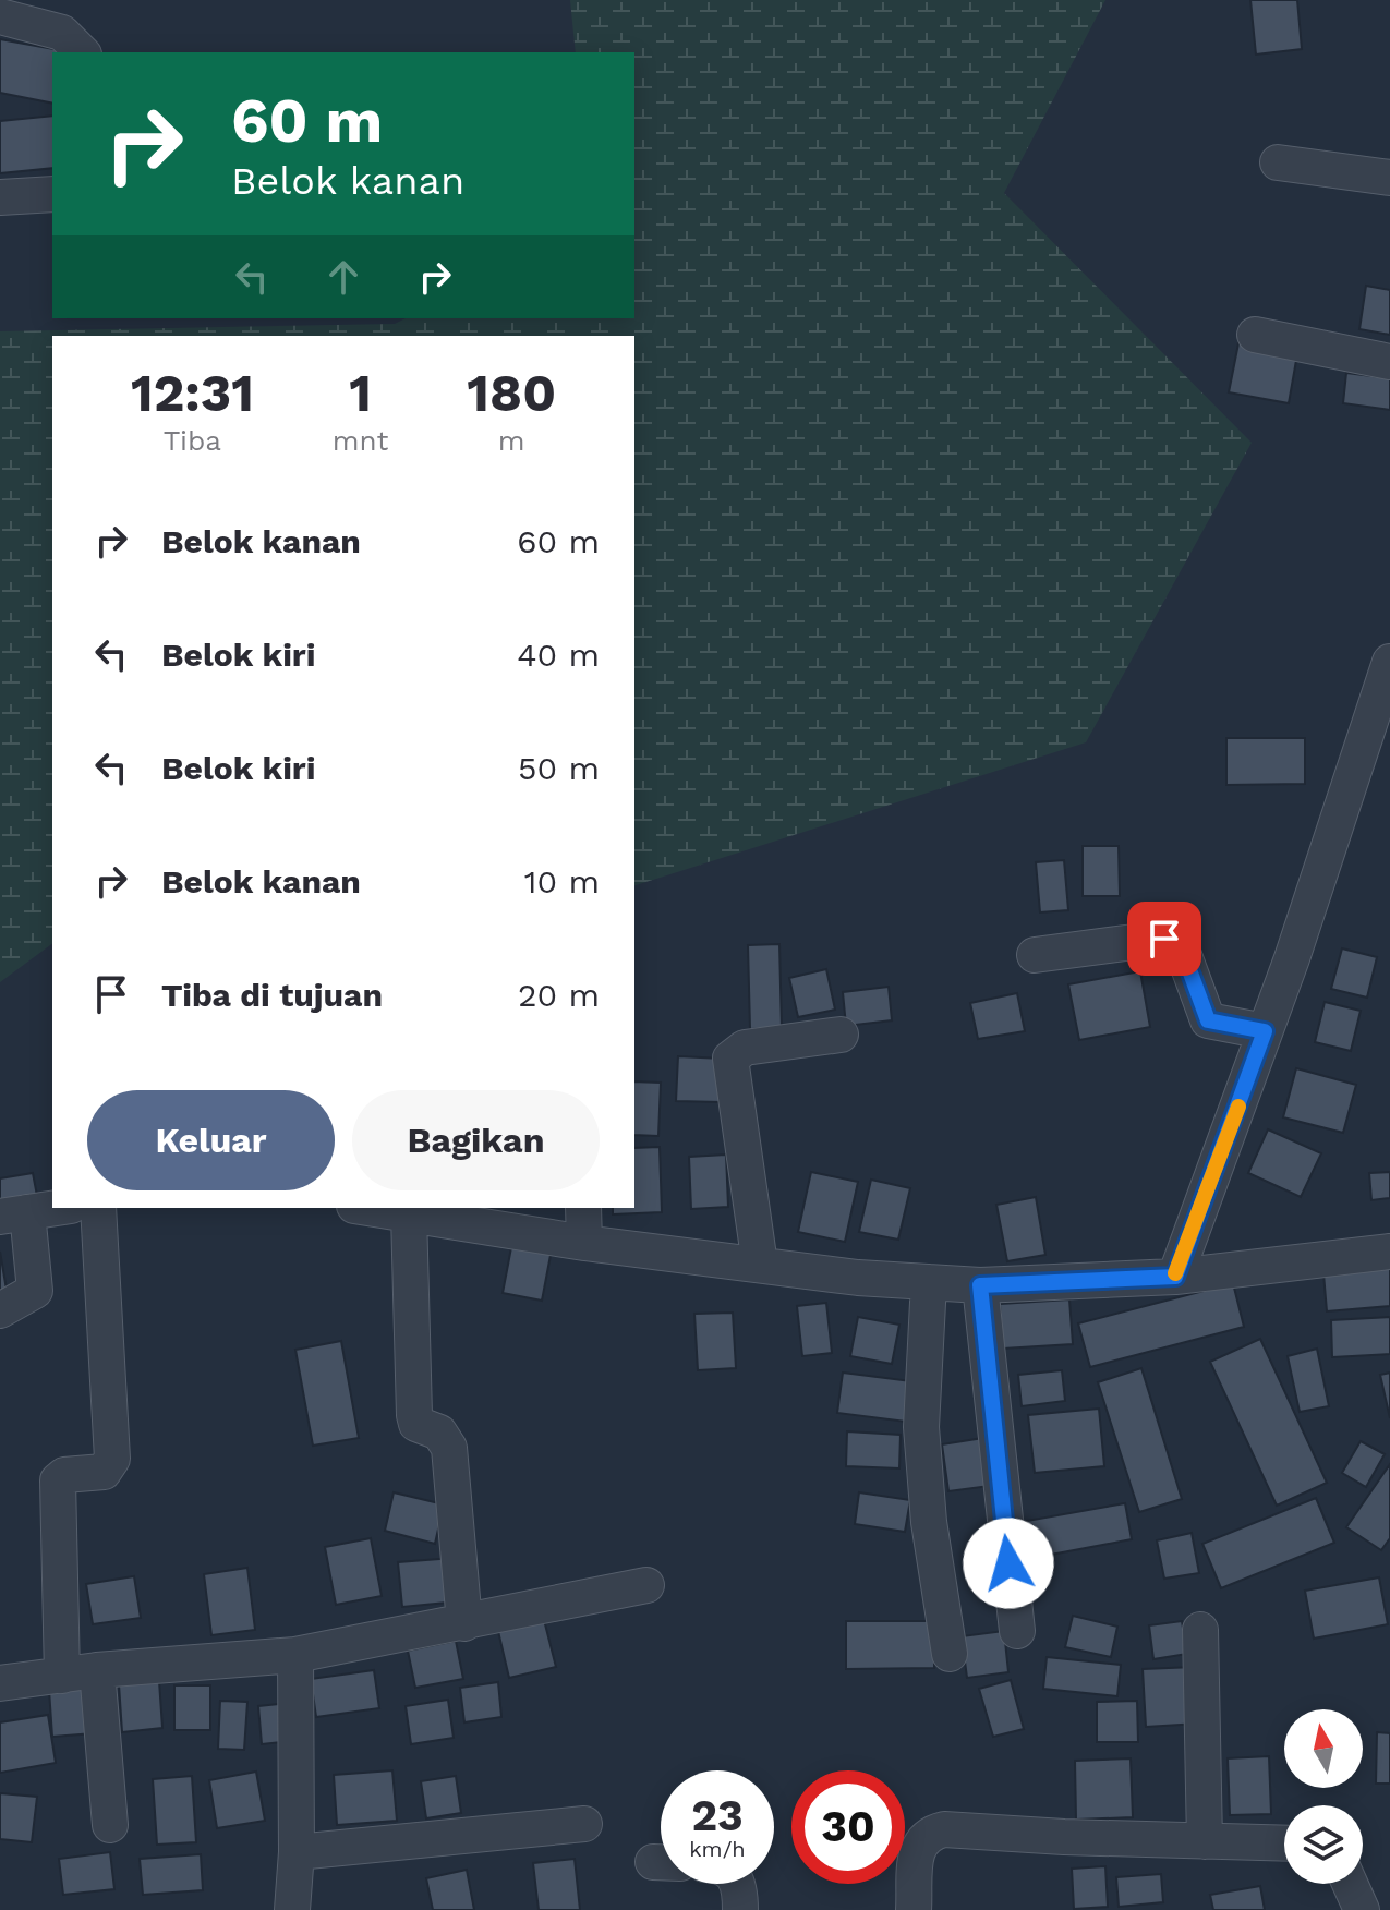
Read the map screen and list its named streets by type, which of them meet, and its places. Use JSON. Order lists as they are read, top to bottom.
{
  "north": "top",
  "page": {
    "turn": ["60 m", "Belok kanan"],
    "eta": [
      "12:31",
      "Tiba",
      "1",
      "mnt",
      "180",
      "m"
    ],
    "list": [
      {
        "name": "Belok kanan",
        "value": "60 m"
      },
      {
        "name": "Belok kiri",
        "value": "40 m"
      },
      {
        "name": "Belok kiri",
        "value": "50 m"
      },
      {
        "name": "Belok kanan",
        "value": "10 m"
      },
      {
        "name": "Tiba di tujuan",
        "value": "20 m"
      }
    ],
    "buttons": ["Keluar", "Bagikan"],
    "speed": "23 km/h",
    "limit": "30"
  }
}
